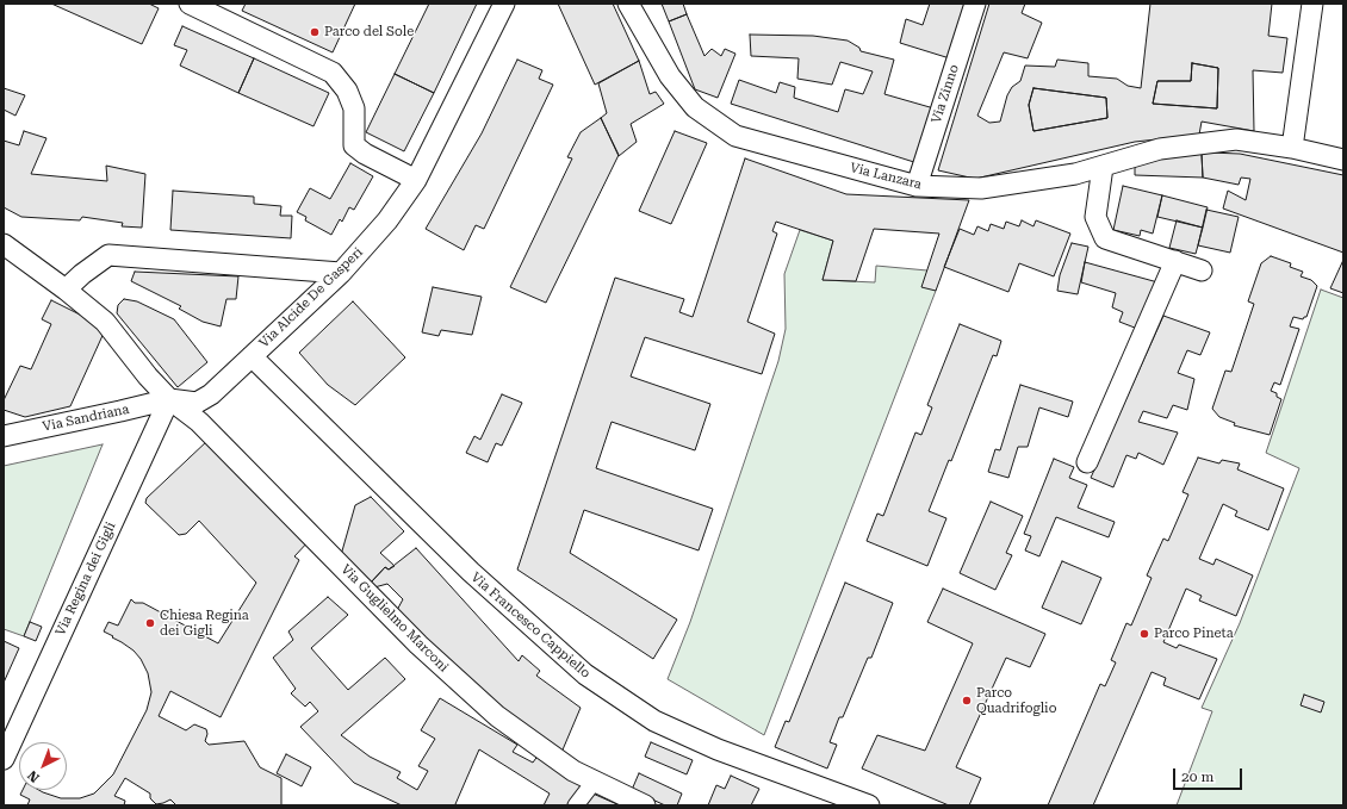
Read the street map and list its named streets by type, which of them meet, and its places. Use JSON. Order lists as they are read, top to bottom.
{
  "streets": {
    "street": [
      "Via Zinno",
      "Via Lanzara",
      "Via Alcide De Gasperi",
      "Via Sandriana",
      "Via Regina dei Gigli",
      "Via Guglielmo Marconi",
      "Via Francesco Cappiello"
    ]
  },
  "crossings": [
    ["Via Zinno", "Via Lanzara"],
    ["Via Alcide De Gasperi", "Via Sandriana"],
    ["Via Alcide De Gasperi", "Via Regina dei Gigli"],
    ["Via Alcide De Gasperi", "Via Guglielmo Marconi"],
    ["Via Alcide De Gasperi", "Via Francesco Cappiello"],
    ["Via Sandriana", "Via Regina dei Gigli"],
    ["Via Sandriana", "Via Guglielmo Marconi"],
    ["Via Regina dei Gigli", "Via Guglielmo Marconi"]
  ],
  "places": [
    "Parco del Sole",
    "Chiesa Regina dei Gigli",
    "Parco Pineta",
    "Parco Quadrifoglio"
  ],
  "scale_bar": "20 m",
  "north": "bottom left"
}
